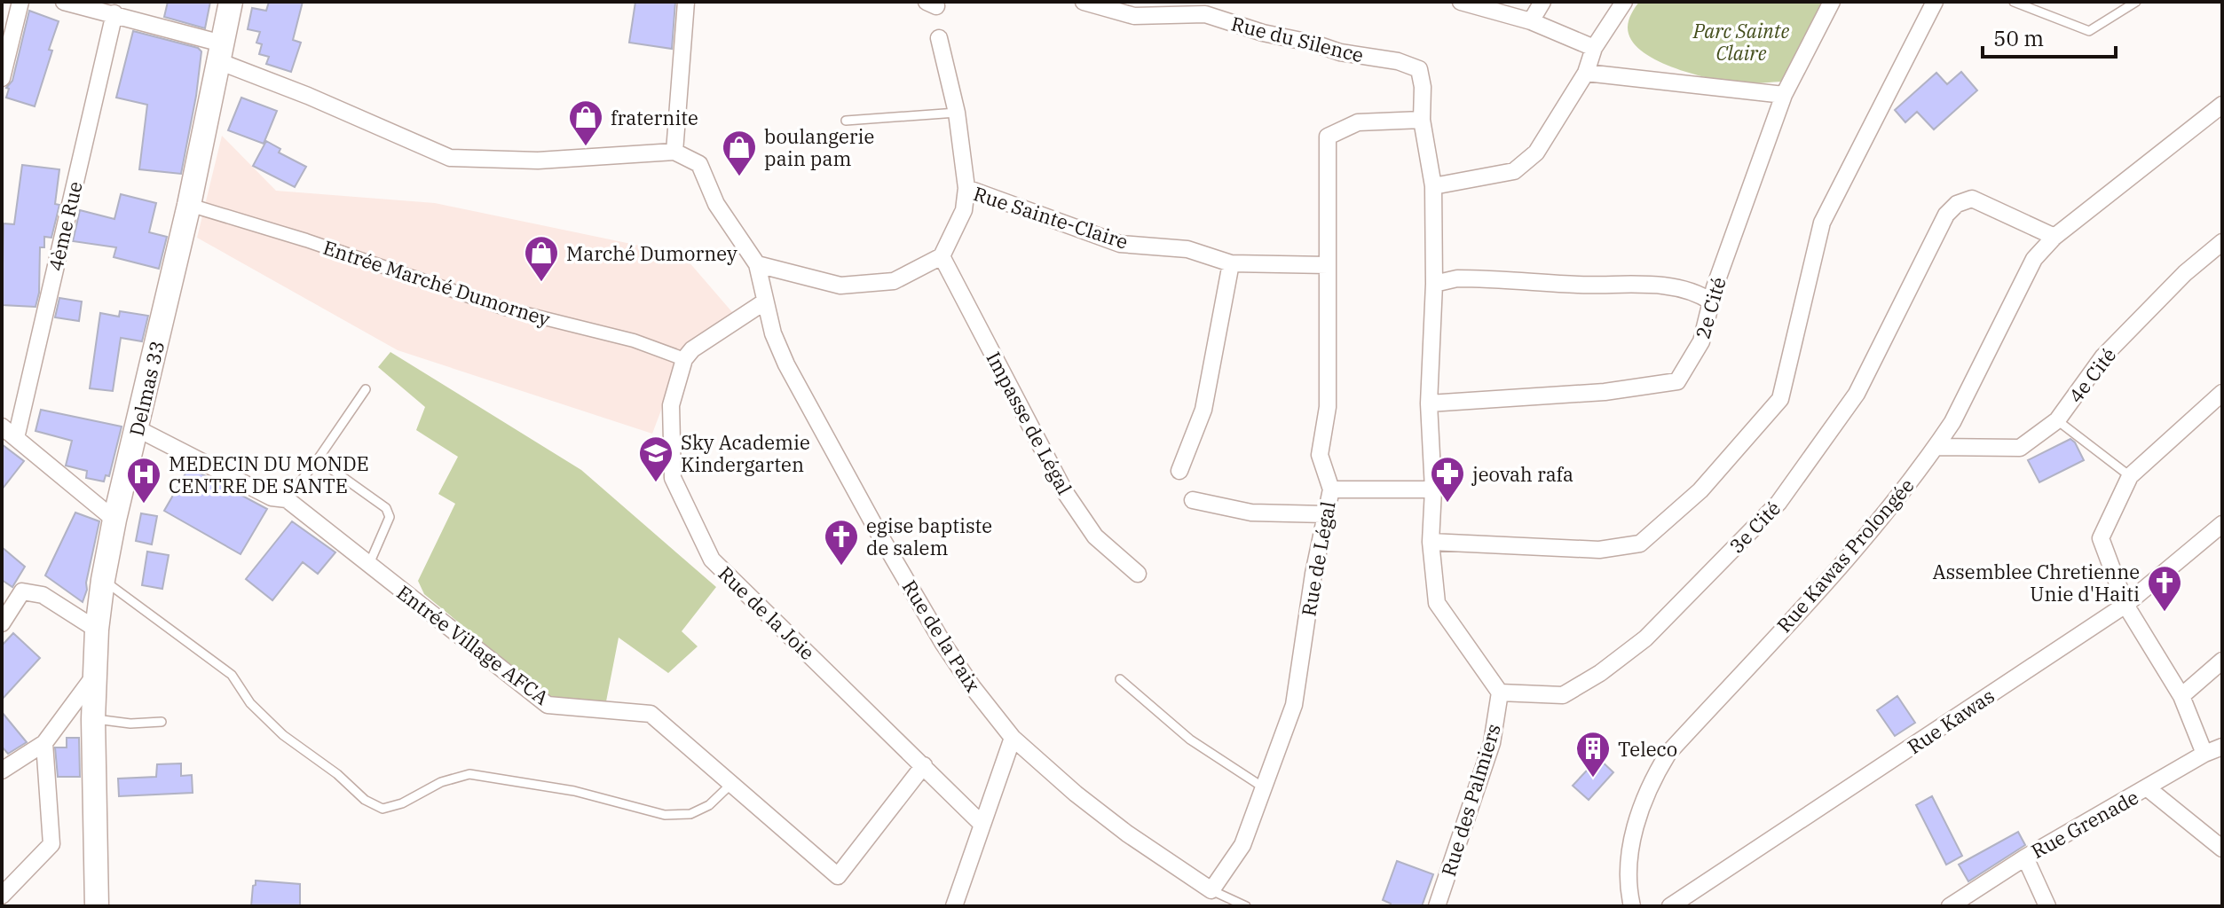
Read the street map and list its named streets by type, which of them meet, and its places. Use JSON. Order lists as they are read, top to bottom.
{
  "streets": {
    "main road": ["Delmas 33"],
    "street": [
      "Rue du Silence",
      "Rue Sainte-Claire",
      "4ème Rue",
      "Entrée Marché Dumorney",
      "2e Cité",
      "4e Cité",
      "Impasse de Légal",
      "3e Cité",
      "Rue Kawas Prolongée",
      "Rue de Légal",
      "Rue de la Joie",
      "Rue de la Paix",
      "Entrée Village AFCA",
      "Rue Kawas",
      "Rue des Palmiers",
      "Rue Grenade"
    ]
  },
  "crossings": [
    ["Rue du Silence", "Rue de Légal"],
    ["Rue Sainte-Claire", "Impasse de Légal"],
    ["Rue Sainte-Claire", "Rue de Légal"],
    ["Entrée Marché Dumorney", "Delmas 33"],
    ["Entrée Marché Dumorney", "Rue de la Joie"],
    ["4e Cité", "Rue Kawas Prolongée"],
    ["Delmas 33", "Entrée Village AFCA"],
    ["3e Cité", "Rue Kawas Prolongée"],
    ["3e Cité", "Rue des Palmiers"],
    ["Rue de Légal", "Rue de la Paix"],
    ["Rue de la Joie", "Entrée Village AFCA"]
  ],
  "parks": ["Parc Sainte Claire"],
  "places": {
    "shop": ["fraternite", "boulangerie pain pam", "Marché Dumorney"],
    "school or university": ["Sky Academie Kindergarten"],
    "pharmacy": ["jeovah rafa"],
    "hospital": ["MEDECIN DU MONDE CENTRE DE SANTE"],
    "church": ["egise baptiste de salem", "Assemblee Chretienne Unie d'Haiti"],
    "building": ["Teleco"]
  },
  "scale_bar": "50 m"
}
